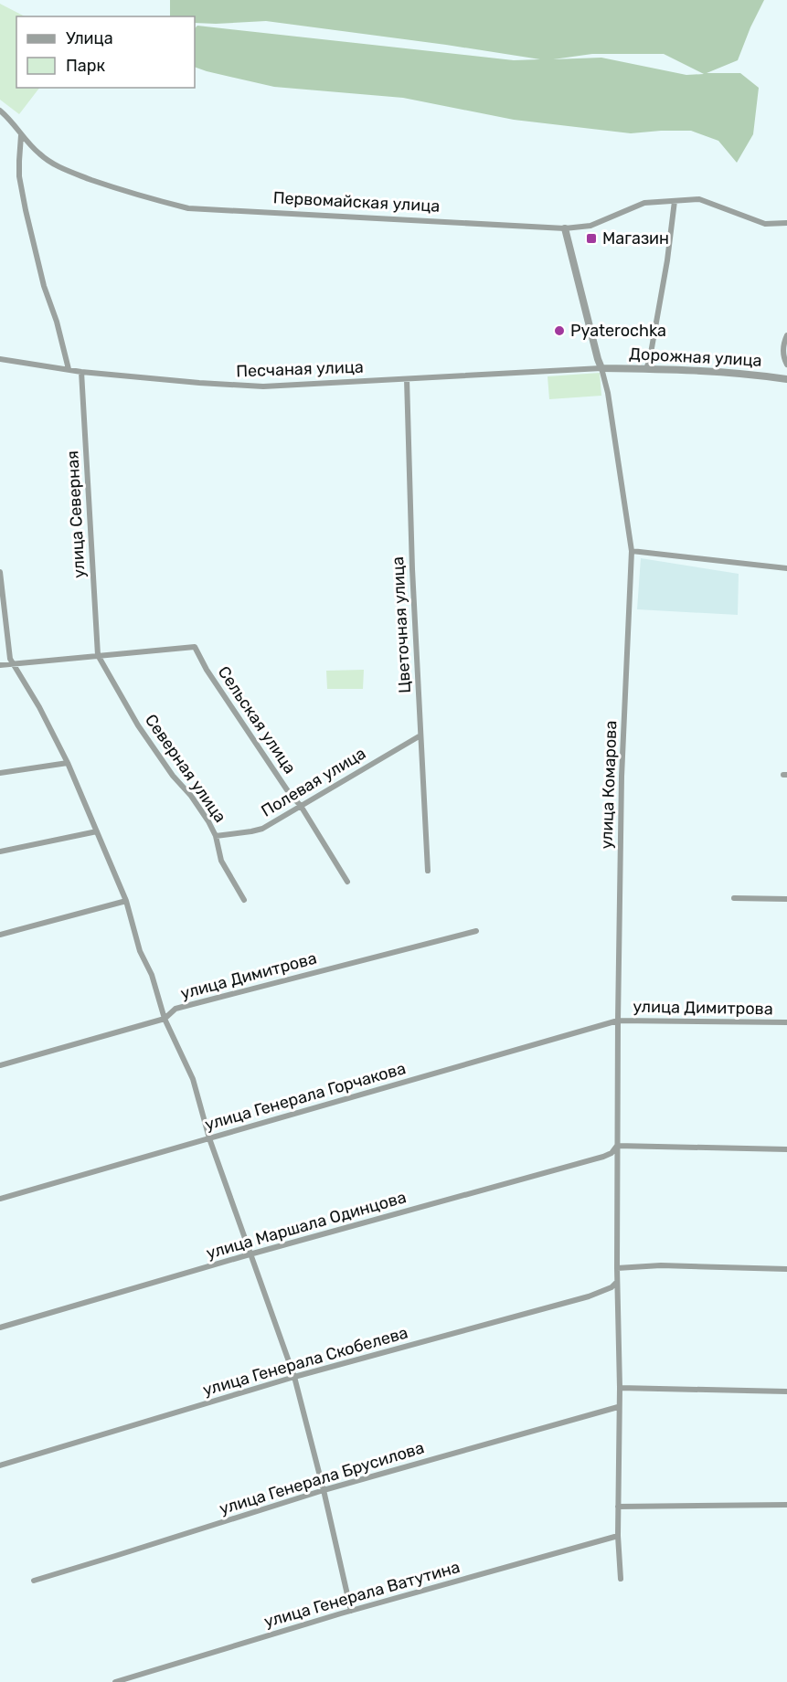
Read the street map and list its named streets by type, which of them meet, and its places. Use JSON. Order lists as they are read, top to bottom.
{
  "streets": {
    "street": [
      "Первомайская улица",
      "Дорожная улица",
      "Песчаная улица",
      "улица Северная",
      "Цветочная улица",
      "Сельская улица",
      "Северная улица",
      "Полевая улица",
      "улица Комарова",
      "улица Димитрова",
      "улица Генерала Горчакова",
      "улица Маршала Одинцова",
      "улица Генерала Скобелева",
      "улица Генерала Брусилова",
      "улица Генерала Ватутина"
    ]
  },
  "crossings": [
    ["Дорожная улица", "Песчаная улица"],
    ["Дорожная улица", "улица Комарова"],
    ["Песчаная улица", "улица Северная"],
    ["Песчаная улица", "Цветочная улица"],
    ["Песчаная улица", "улица Комарова"],
    ["улица Северная", "Сельская улица"],
    ["улица Северная", "Северная улица"],
    ["Цветочная улица", "Полевая улица"],
    ["Сельская улица", "Северная улица"],
    ["Сельская улица", "Полевая улица"],
    ["Северная улица", "Полевая улица"],
    ["улица Комарова", "улица Димитрова"],
    ["улица Комарова", "улица Генерала Горчакова"],
    ["улица Комарова", "улица Маршала Одинцова"],
    ["улица Комарова", "улица Генерала Скобелева"],
    ["улица Комарова", "улица Генерала Брусилова"],
    ["улица Комарова", "улица Генерала Ватутина"],
    ["улица Димитрова", "улица Генерала Горчакова"]
  ],
  "places": {
    "transit": ["Магазин"],
    "other": ["Pyaterochka"]
  },
  "legend": ["Улица", "Парк"]
}
